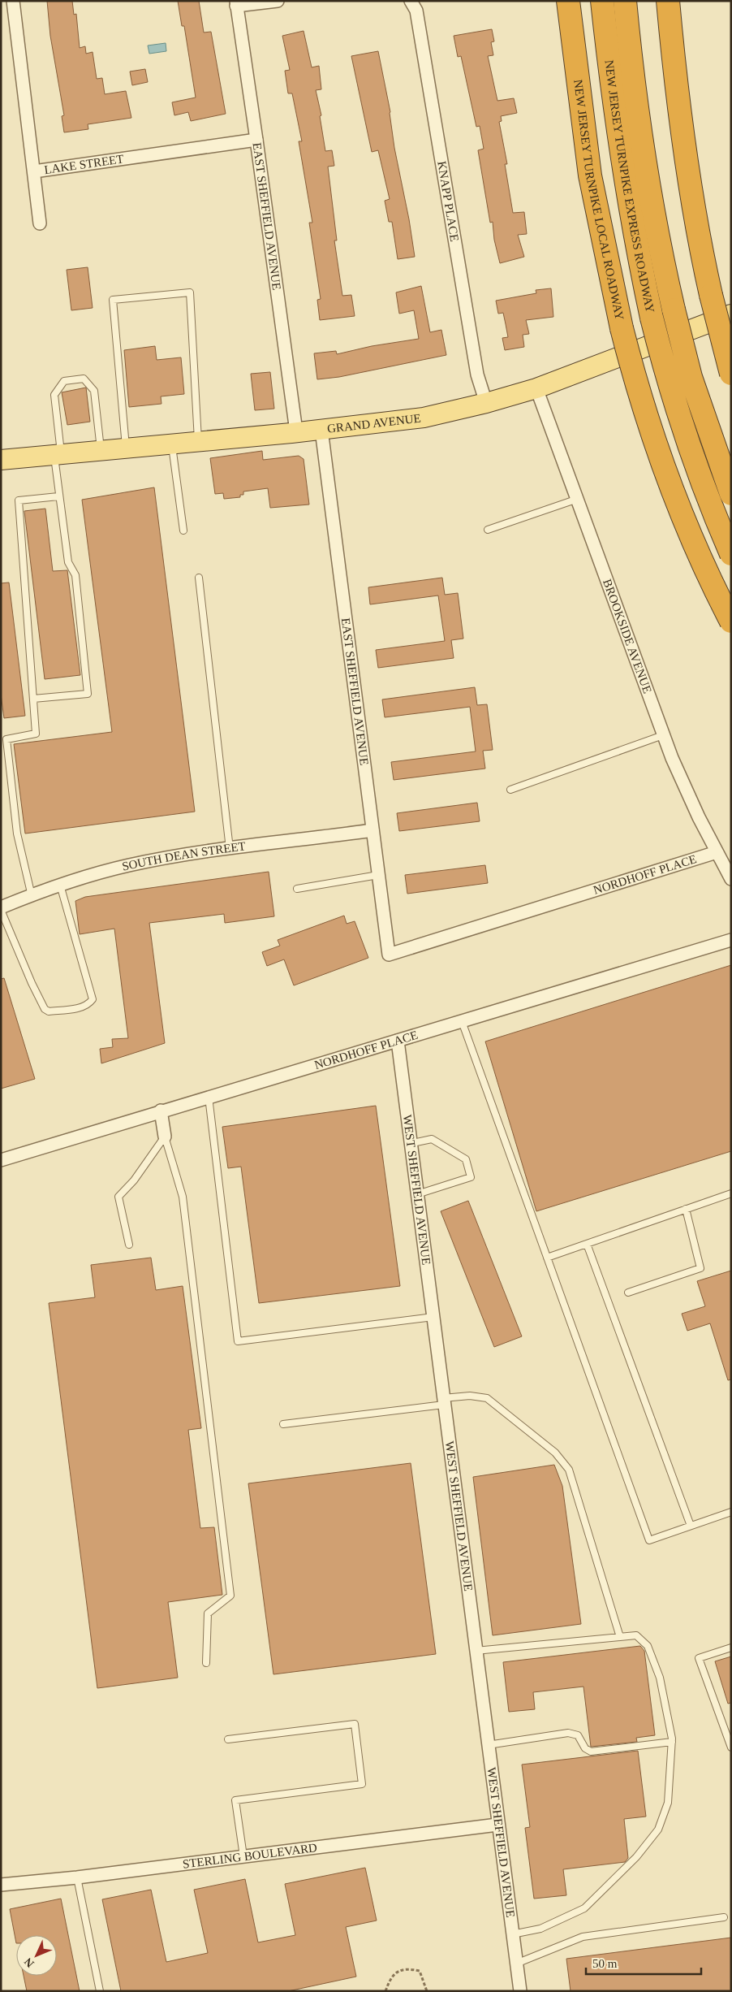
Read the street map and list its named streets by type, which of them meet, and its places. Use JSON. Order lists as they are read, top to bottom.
{
  "streets": {
    "highway": ["NEW JERSEY TURNPIKE EXPRESS ROADWAY", "NEW JERSEY TURNPIKE LOCAL ROADWAY"],
    "main road": ["GRAND AVENUE"],
    "street": [
      "LAKE STREET",
      "KNAPP PLACE",
      "EAST SHEFFIELD AVENUE",
      "BROOKSIDE AVENUE",
      "SOUTH DEAN STREET",
      "NORDHOFF PLACE",
      "WEST SHEFFIELD AVENUE",
      "STERLING BOULEVARD"
    ]
  },
  "crossings": [
    ["LAKE STREET", "EAST SHEFFIELD AVENUE"],
    ["KNAPP PLACE", "GRAND AVENUE"],
    ["EAST SHEFFIELD AVENUE", "GRAND AVENUE"],
    ["EAST SHEFFIELD AVENUE", "SOUTH DEAN STREET"],
    ["EAST SHEFFIELD AVENUE", "NORDHOFF PLACE"],
    ["GRAND AVENUE", "BROOKSIDE AVENUE"],
    ["BROOKSIDE AVENUE", "NORDHOFF PLACE"],
    ["NORDHOFF PLACE", "WEST SHEFFIELD AVENUE"],
    ["WEST SHEFFIELD AVENUE", "STERLING BOULEVARD"]
  ],
  "scale_bar": "50 m",
  "north": "bottom left"
}
